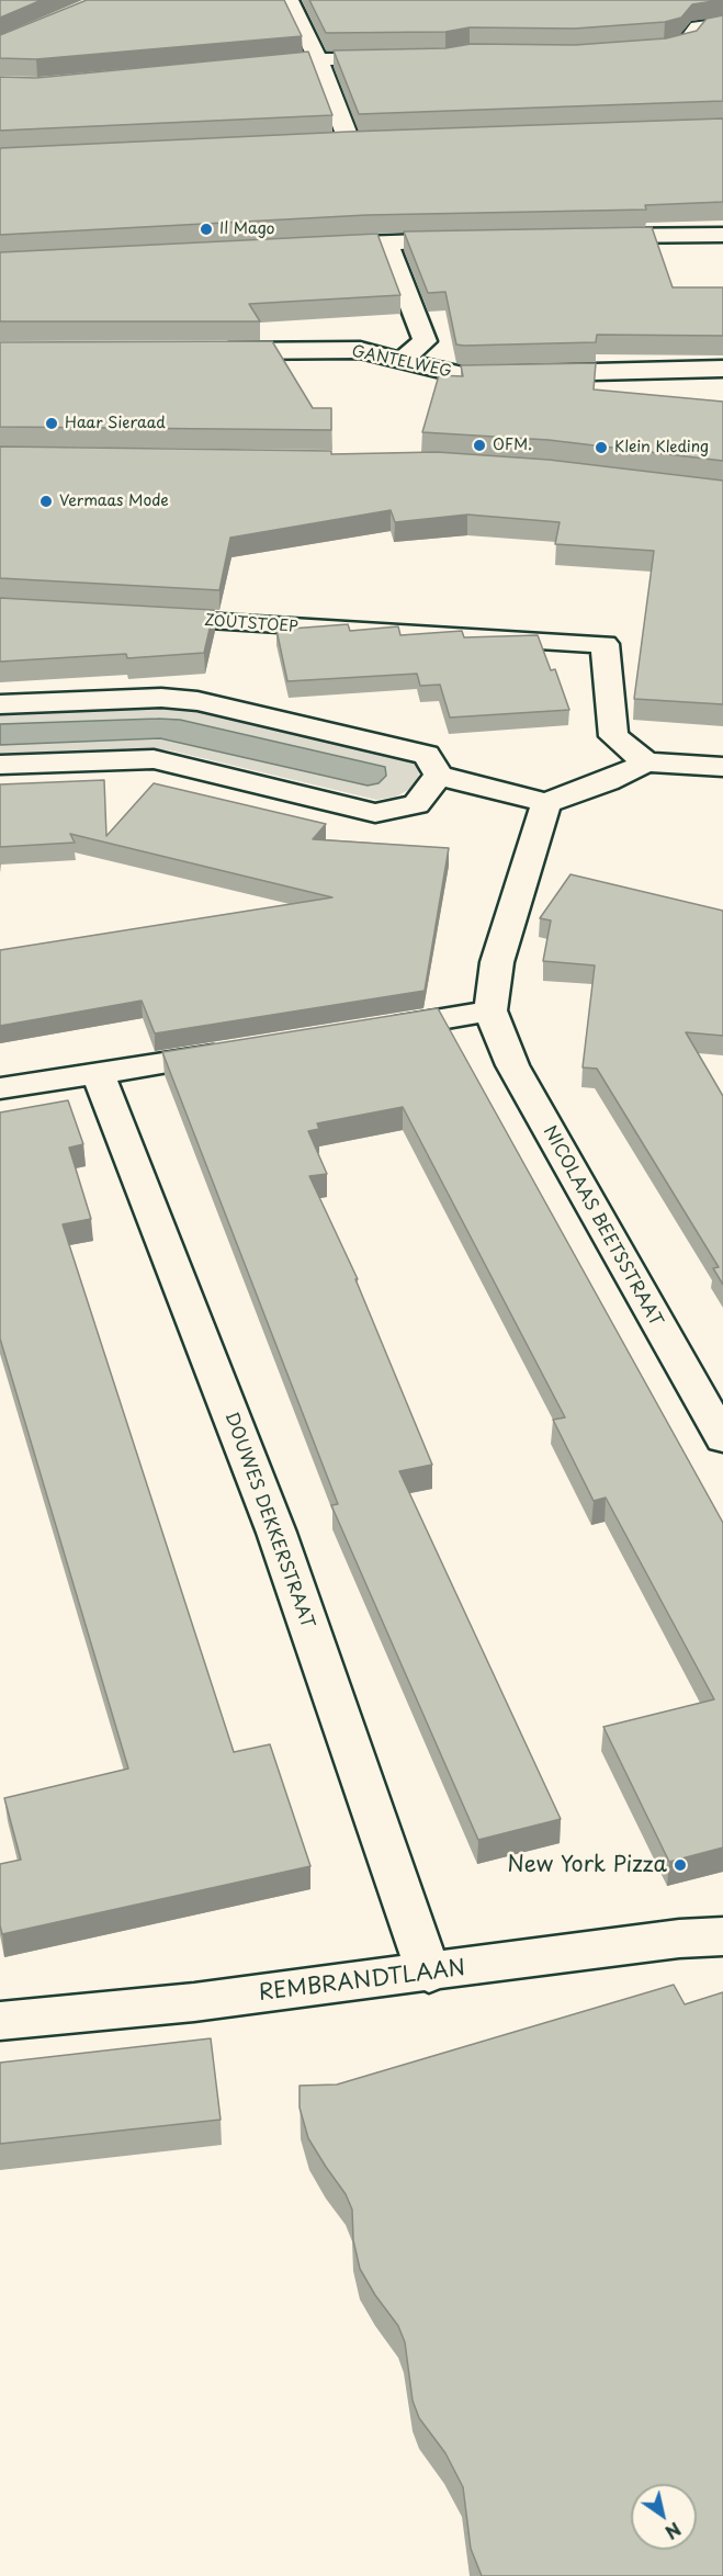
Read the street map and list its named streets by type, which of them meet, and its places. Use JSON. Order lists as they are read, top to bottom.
{
  "streets": {
    "street": [
      "GANTELWEG",
      "ZOUTSTOEP",
      "NICOLAAS BEETSSTRAAT",
      "DOUWES DEKKERSTRAAT",
      "REMBRANDTLAAN"
    ]
  },
  "crossings": [
    ["DOUWES DEKKERSTRAAT", "REMBRANDTLAAN"]
  ],
  "places": [
    "Il Mago",
    "Haar Sieraad",
    "OFM.",
    "Klein Kleding",
    "Vermaas Mode",
    "New York Pizza"
  ],
  "north": "bottom right"
}
